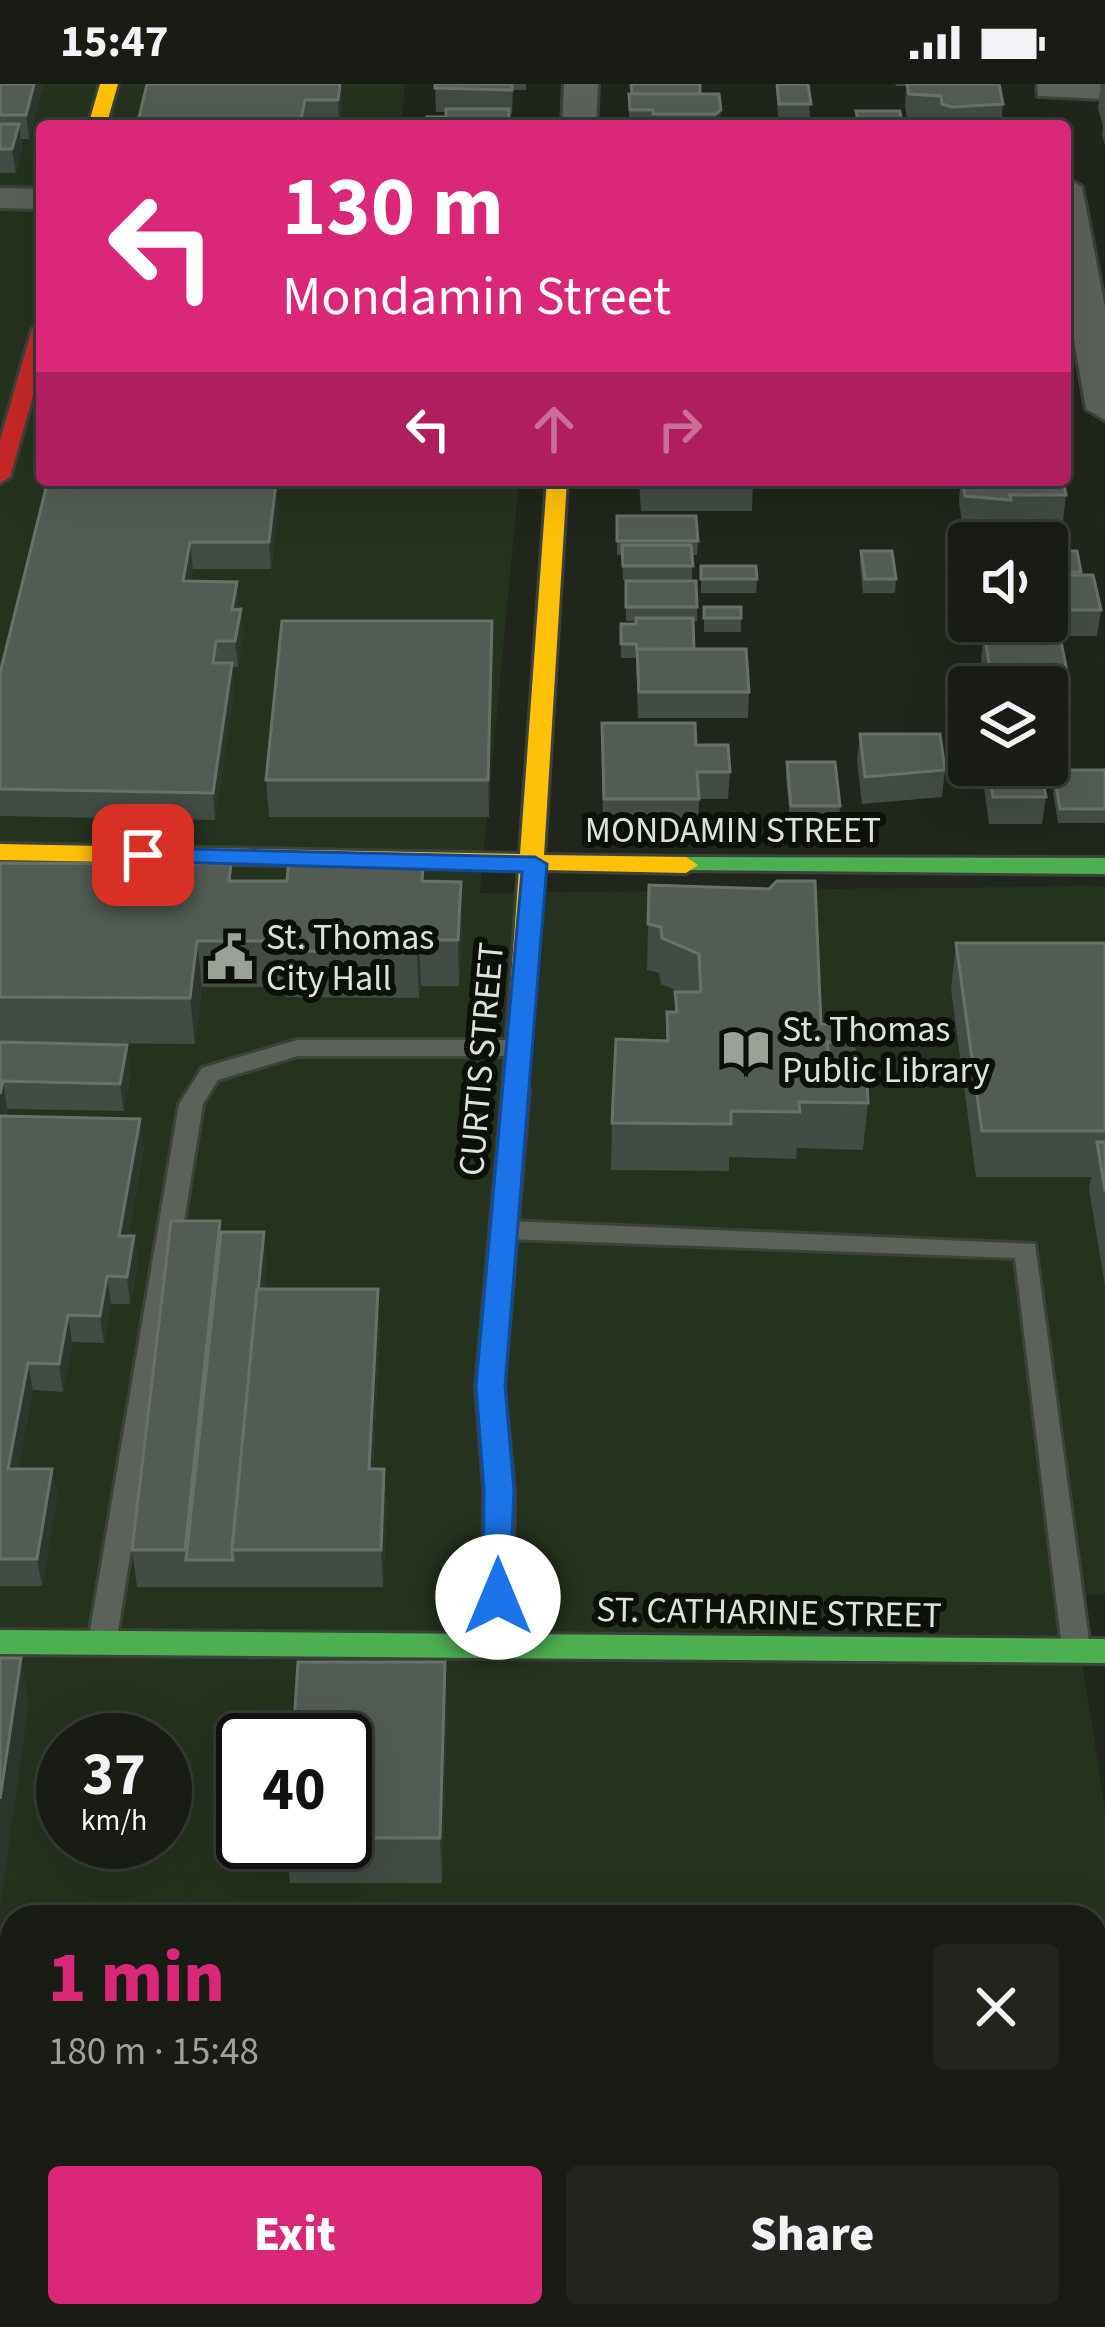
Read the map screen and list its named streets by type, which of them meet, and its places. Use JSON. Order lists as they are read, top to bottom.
{
  "streets": {
    "street": ["MONDAMIN STREET", "CURTIS STREET", "ST. CATHARINE STREET"]
  },
  "crossings": [
    ["MONDAMIN STREET", "CURTIS STREET"],
    ["CURTIS STREET", "ST. CATHARINE STREET"]
  ],
  "places": {
    "public building": ["St. Thomas City Hall"],
    "library": ["St. Thomas Public Library"]
  },
  "page": {
    "status": "15:47",
    "turn": ["130 m", "Mondamin Street"],
    "speed": "37 km/h",
    "limit": "40",
    "heading": ["1 min", "180 m · 15:48"],
    "buttons": ["Exit", "Share"]
  }
}
